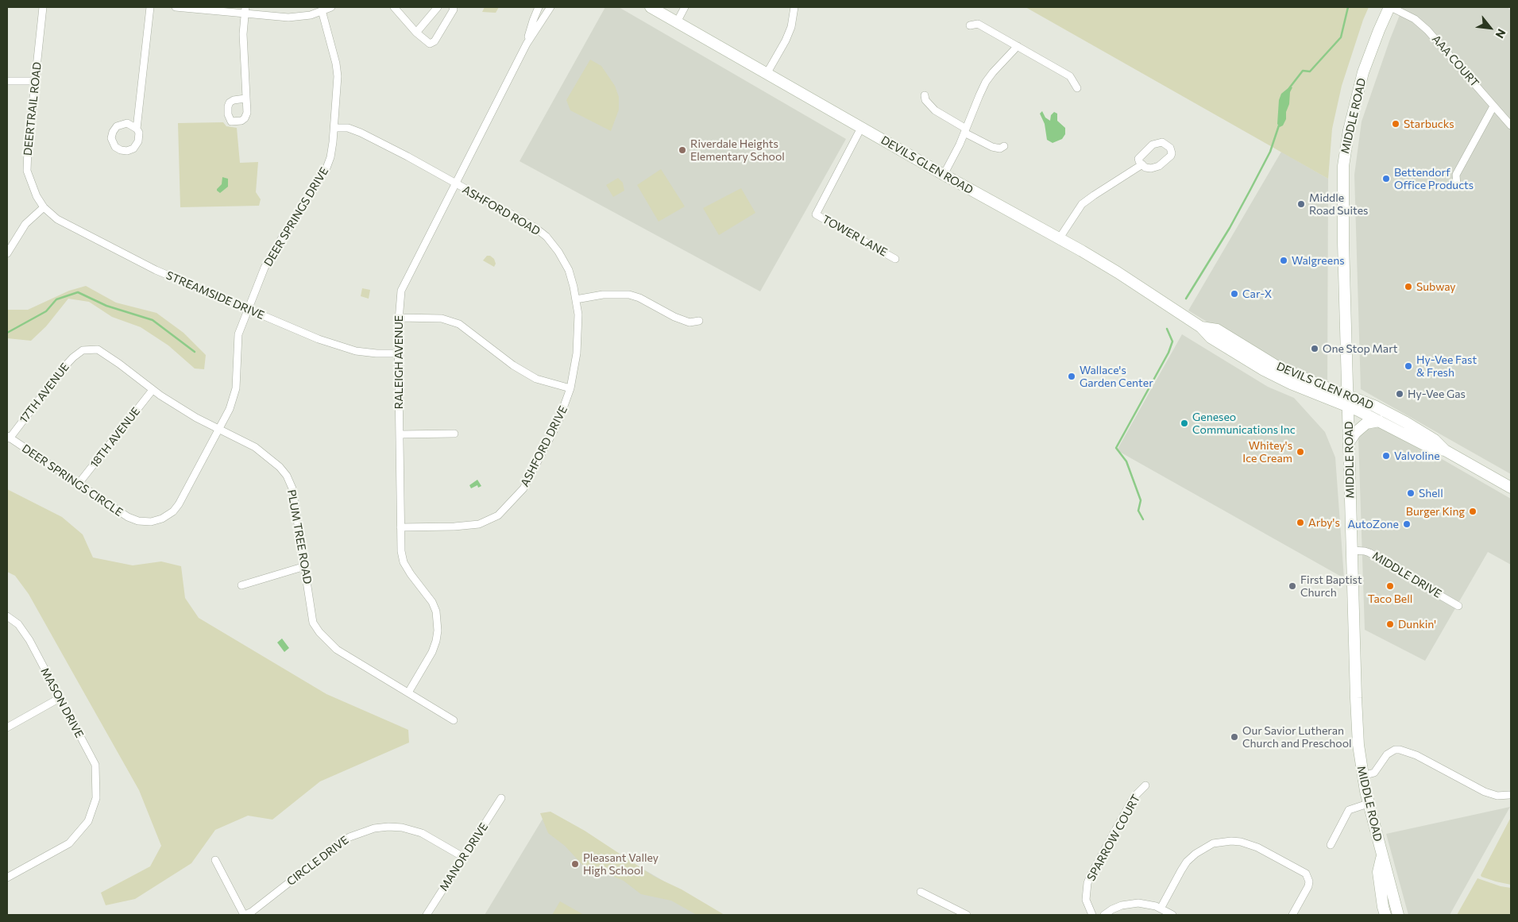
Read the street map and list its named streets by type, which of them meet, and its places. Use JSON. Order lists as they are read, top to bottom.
{
  "streets": {
    "main road": ["MIDDLE ROAD", "DEVILS GLEN ROAD"],
    "street": [
      "AAA COURT",
      "DEERTRAIL ROAD",
      "ASHFORD ROAD",
      "DEER SPRINGS DRIVE",
      "TOWER LANE",
      "STREAMSIDE DRIVE",
      "RALEIGH AVENUE",
      "17TH AVENUE",
      "18TH AVENUE",
      "ASHFORD DRIVE",
      "DEER SPRINGS CIRCLE",
      "PLUM TREE ROAD",
      "MIDDLE DRIVE",
      "MASON DRIVE",
      "SPARROW COURT",
      "MANOR DRIVE",
      "CIRCLE DRIVE"
    ]
  },
  "crossings": [
    ["AAA COURT", "MIDDLE ROAD"],
    ["DEERTRAIL ROAD", "STREAMSIDE DRIVE"],
    ["MIDDLE ROAD", "DEVILS GLEN ROAD"],
    ["MIDDLE ROAD", "MIDDLE DRIVE"],
    ["DEVILS GLEN ROAD", "TOWER LANE"],
    ["ASHFORD ROAD", "DEER SPRINGS DRIVE"],
    ["ASHFORD ROAD", "RALEIGH AVENUE"],
    ["ASHFORD ROAD", "ASHFORD DRIVE"],
    ["DEER SPRINGS DRIVE", "STREAMSIDE DRIVE"],
    ["DEER SPRINGS DRIVE", "DEER SPRINGS CIRCLE"],
    ["DEER SPRINGS DRIVE", "PLUM TREE ROAD"],
    ["STREAMSIDE DRIVE", "RALEIGH AVENUE"],
    ["RALEIGH AVENUE", "ASHFORD DRIVE"],
    ["RALEIGH AVENUE", "PLUM TREE ROAD"],
    ["17TH AVENUE", "DEER SPRINGS CIRCLE"],
    ["17TH AVENUE", "PLUM TREE ROAD"],
    ["18TH AVENUE", "DEER SPRINGS CIRCLE"],
    ["18TH AVENUE", "PLUM TREE ROAD"],
    ["MANOR DRIVE", "CIRCLE DRIVE"]
  ],
  "places": [
    "Starbucks",
    "Riverdale Heights Elementary School",
    "Bettendorf Office Products",
    "Middle Road Suites",
    "Walgreens",
    "Subway",
    "Car-X",
    "One Stop Mart",
    "Hy-Vee Fast & Fresh",
    "Wallace's Garden Center",
    "Hy-Vee Gas",
    "Geneseo Communications Inc",
    "Whitey's Ice Cream",
    "Valvoline",
    "Shell",
    "Burger King",
    "Arby's",
    "AutoZone",
    "First Baptist Church",
    "Taco Bell",
    "Dunkin'",
    "Our Savior Lutheran Church and Preschool",
    "Pleasant Valley High School"
  ],
  "north": "bottom right"
}
